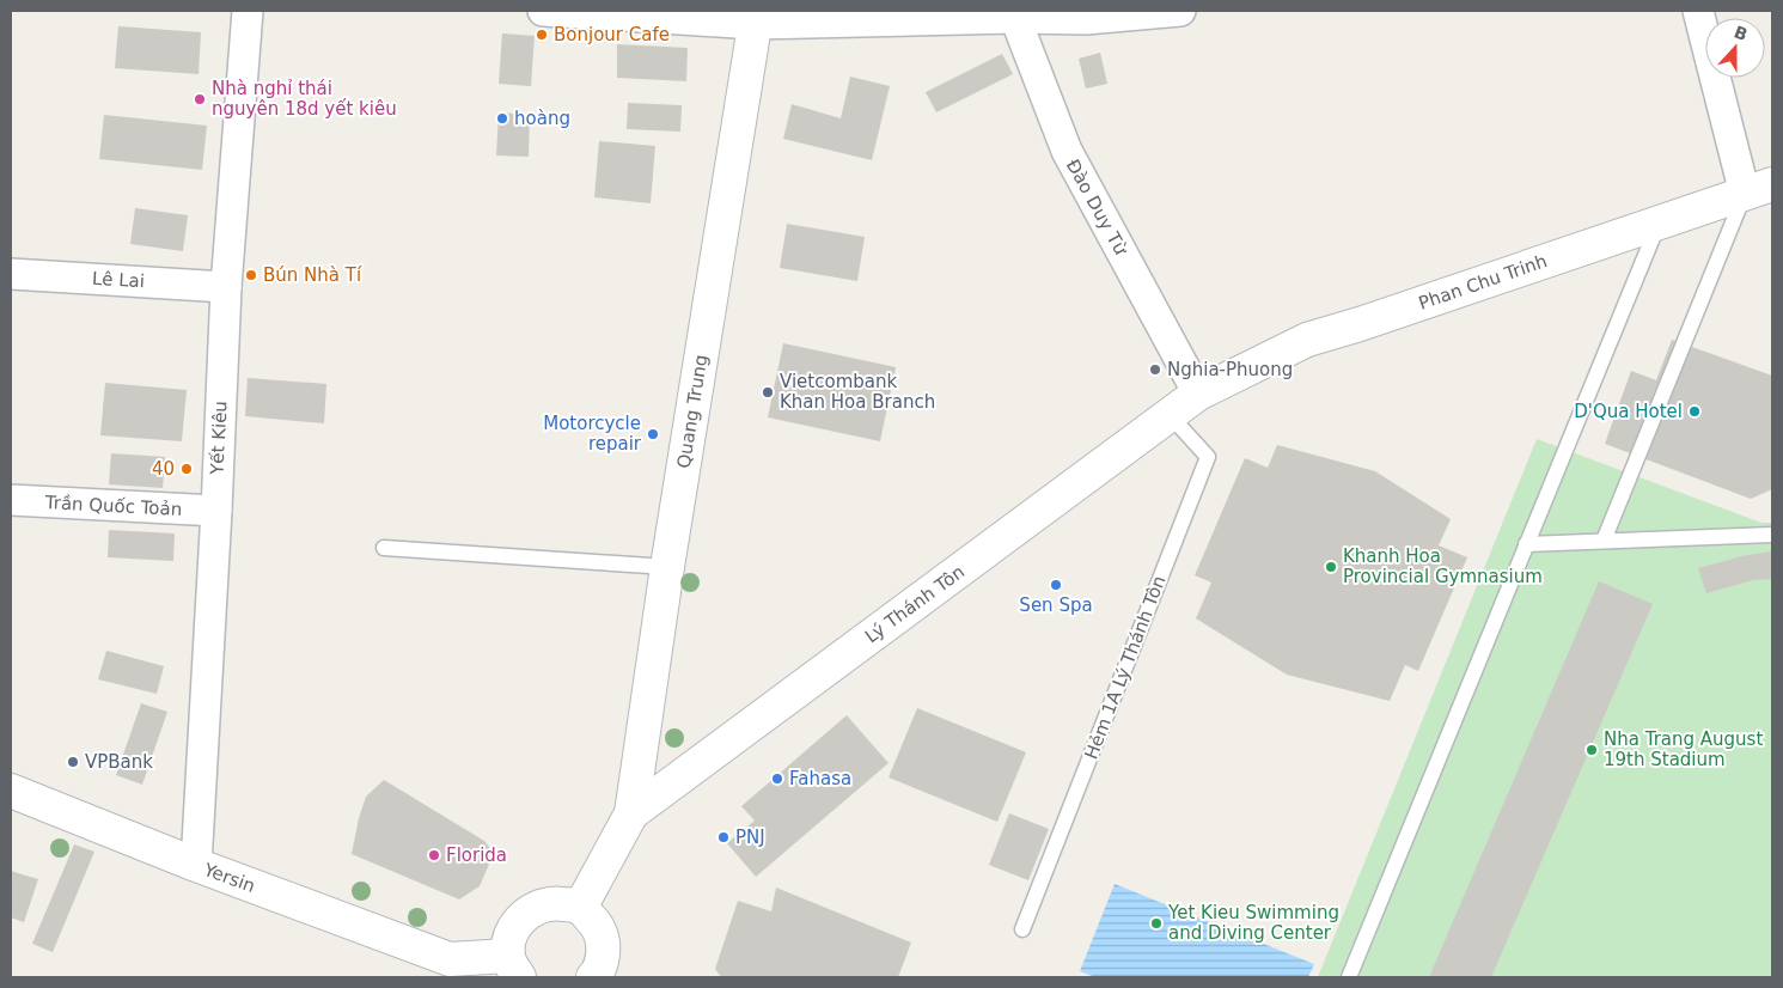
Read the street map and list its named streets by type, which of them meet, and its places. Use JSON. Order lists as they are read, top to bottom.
{
  "streets": {
    "street": [
      "Đào Duy Từ",
      "Lê Lai",
      "Phan Chu Trinh",
      "Quang Trung",
      "Yết Kiêu",
      "Trần Quốc Toản",
      "Lý Thánh Tôn",
      "Yersin"
    ],
    "lane": ["Hẻm 1A Lý Thánh Tôn"]
  },
  "crossings": [
    ["Đào Duy Từ", "Phan Chu Trinh"],
    ["Đào Duy Từ", "Lý Thánh Tôn"],
    ["Lê Lai", "Yết Kiêu"],
    ["Phan Chu Trinh", "Lý Thánh Tôn"],
    ["Quang Trung", "Lý Thánh Tôn"],
    ["Yết Kiêu", "Trần Quốc Toản"],
    ["Yết Kiêu", "Yersin"],
    ["Lý Thánh Tôn", "Hẻm 1A Lý Thánh Tôn"]
  ],
  "places": [
    "Bonjour Cafe",
    "Nhà nghỉ thái nguyên 18d yết kiêu",
    "hoàng",
    "Bún Nhà Tí",
    "Nghia-Phuong",
    "Vietcombank Khan Hoa Branch",
    "D'Qua Hotel",
    "Motorcycle repair",
    "40",
    "Khanh Hoa Provincial Gymnasium",
    "Sen Spa",
    "Nha Trang August 19th Stadium",
    "VPBank",
    "Fahasa",
    "PNJ",
    "Florida",
    "Yet Kieu Swimming and Diving Center"
  ],
  "north": "top"
}
